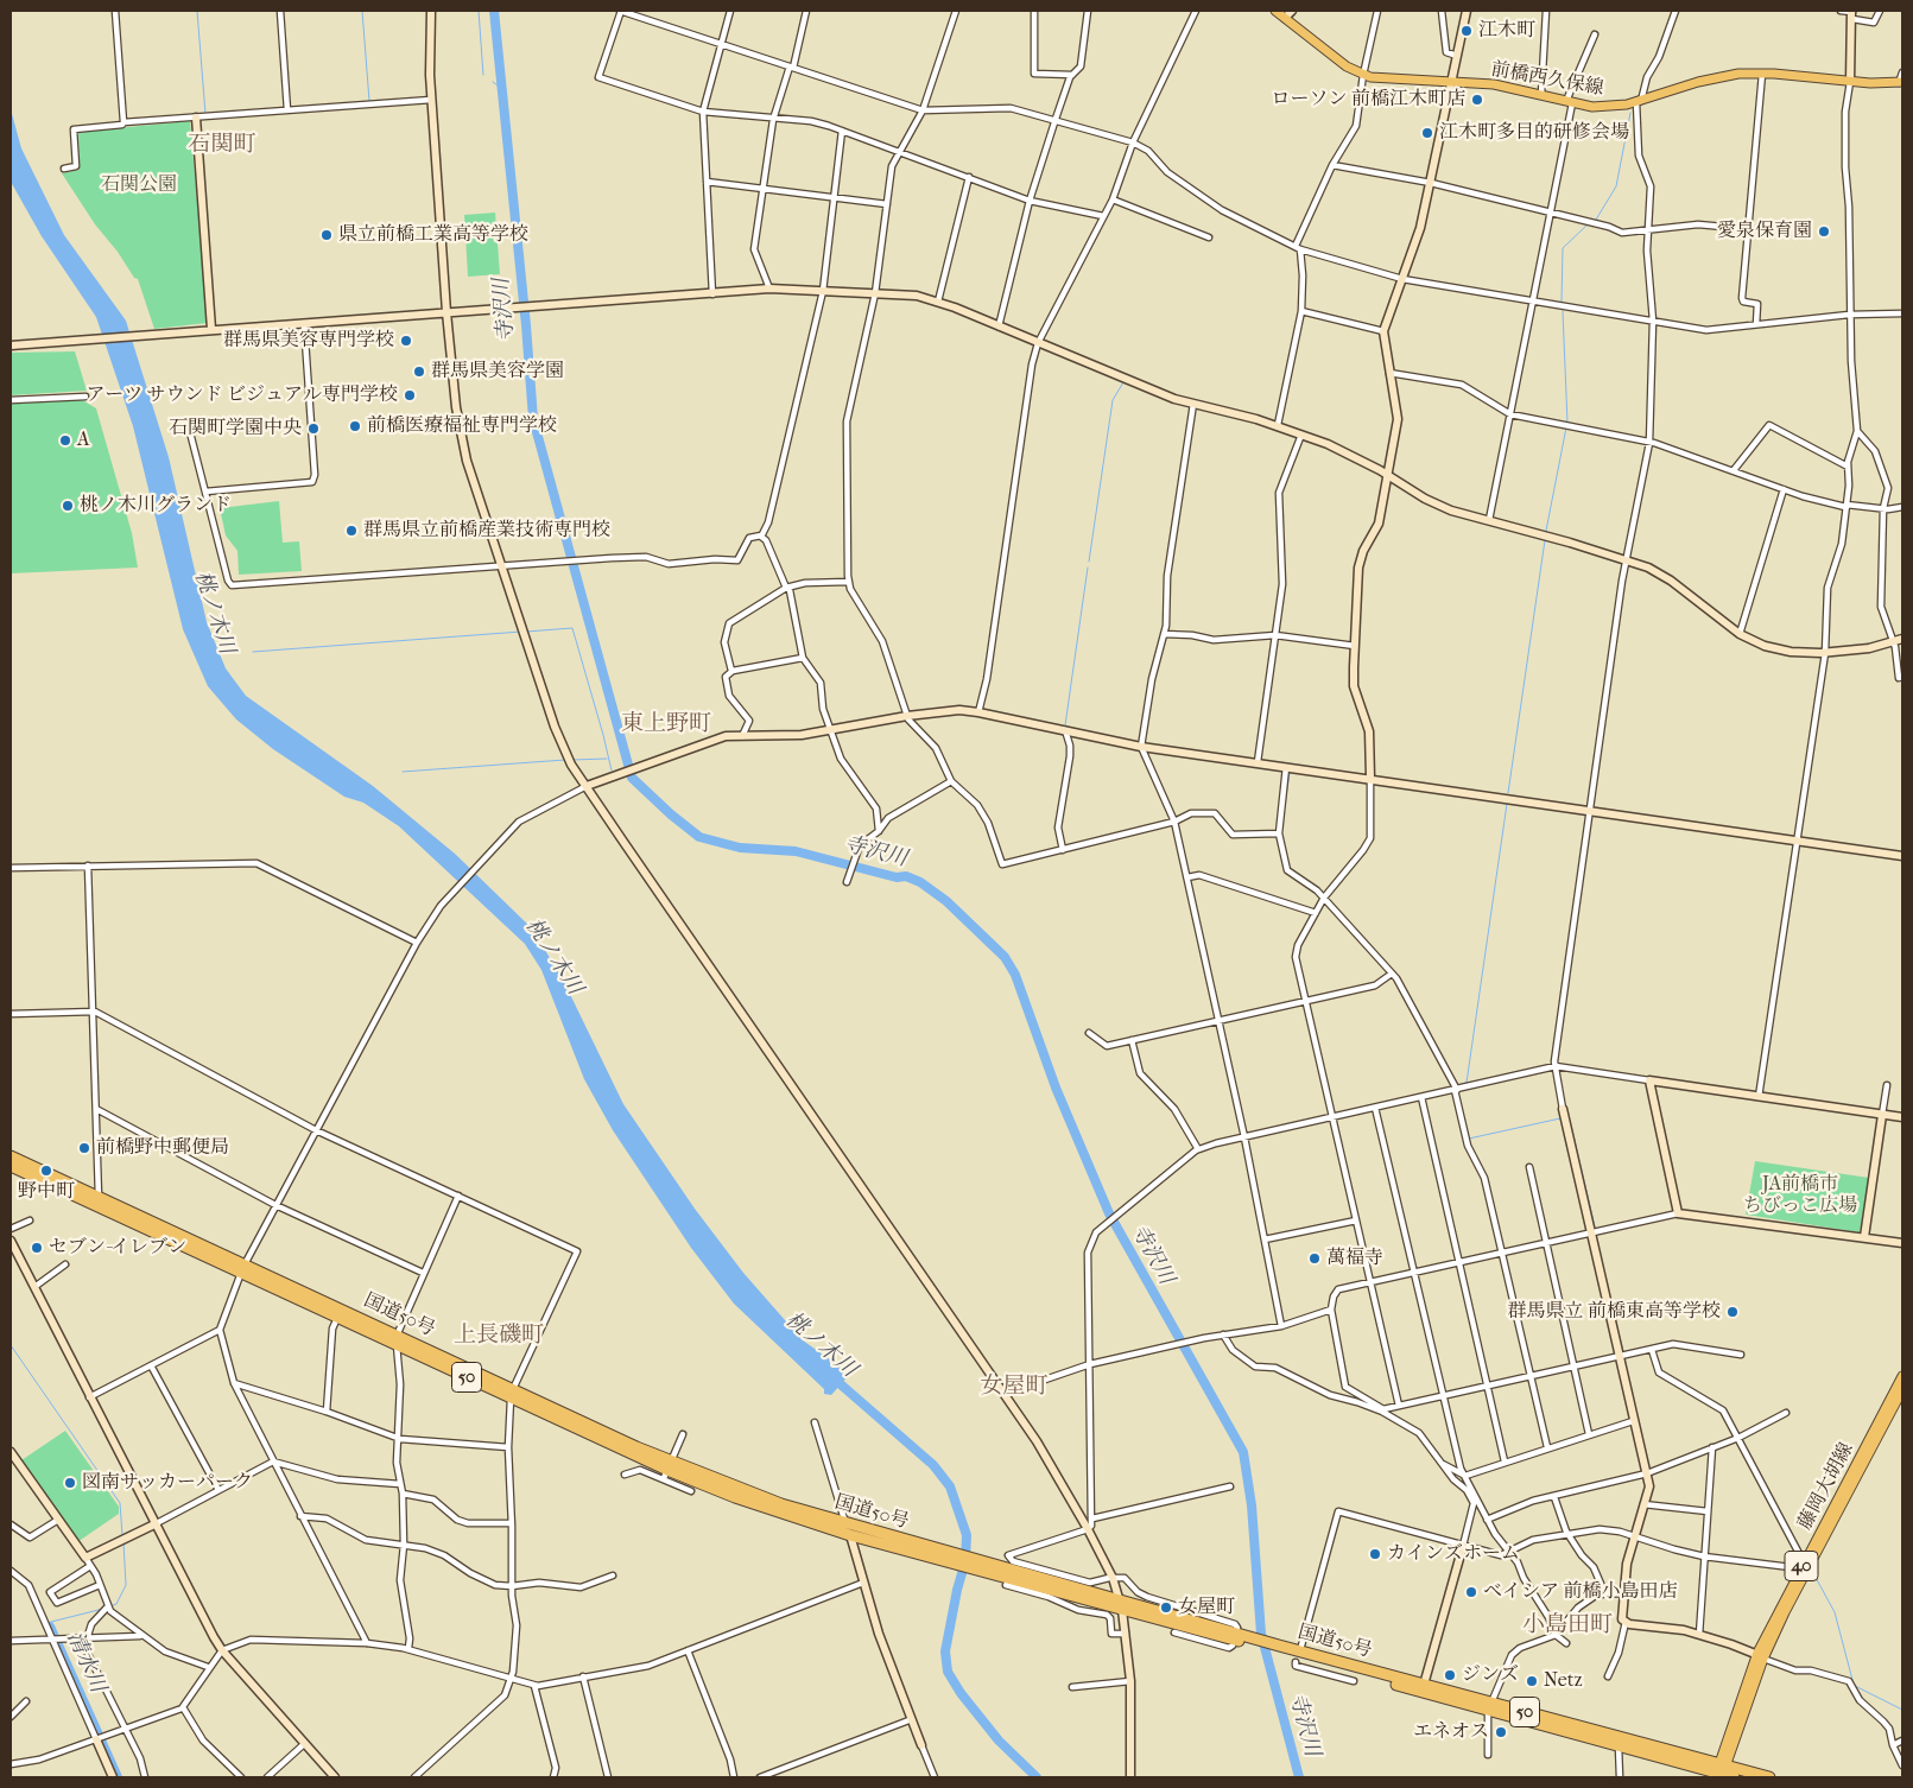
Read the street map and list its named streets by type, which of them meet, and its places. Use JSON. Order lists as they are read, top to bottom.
{
  "streets": {
    "highway": ["国道50号", "50"],
    "main road": ["前橋西久保線", "藤岡大胡線", "40"]
  },
  "crossings": [
    ["国道50号", "藤岡大胡線"]
  ],
  "districts": [
    "石関町",
    "東上野町",
    "上長磯町",
    "女屋町",
    "小島田町"
  ],
  "water": ["寺沢川", "桃ノ木川", "清水川"],
  "parks": ["石関公園", "JA前橋市 ちびっこ広場"],
  "places": [
    "江木町",
    "ローソン 前橋江木町店",
    "江木町多目的研修会場",
    "愛泉保育園",
    "県立前橋工業高等学校",
    "群馬県美容専門学校",
    "群馬県美容学園",
    "アーツ サウンド ビジュアル専門学校",
    "前橋医療福祉専門学校",
    "石関町学園中央",
    "A",
    "桃ノ木川グランド",
    "群馬県立前橋産業技術専門校",
    "前橋野中郵便局",
    "野中町",
    "セブン-イレブン",
    "萬福寺",
    "群馬県立 前橋東高等学校",
    "図南サッカーパーク",
    "カインズホーム",
    "ベイシア 前橋小島田店",
    "女屋町",
    "ジンズ",
    "Netz",
    "エネオス"
  ]
}
